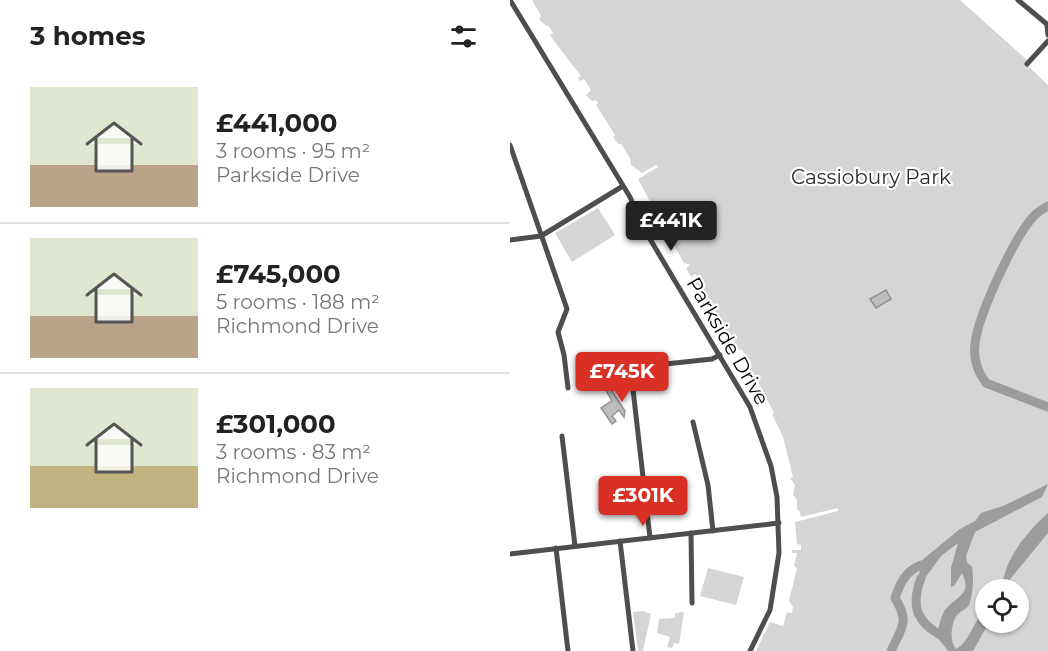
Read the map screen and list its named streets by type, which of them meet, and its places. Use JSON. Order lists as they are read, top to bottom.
{
  "streets": {
    "street": ["Parkside Drive"]
  },
  "parks": ["Cassiobury Park"],
  "page": {
    "heading": "3 homes",
    "list": [
      {
        "name": "£441,000",
        "note": "3 rooms · 95 m² · Parkside Drive"
      },
      {
        "name": "£745,000",
        "note": "5 rooms · 188 m² · Richmond Drive"
      },
      {
        "name": "£301,000",
        "note": "3 rooms · 83 m² · Richmond Drive"
      }
    ],
    "price": ["£441K", "£745K", "£301K"]
  }
}
